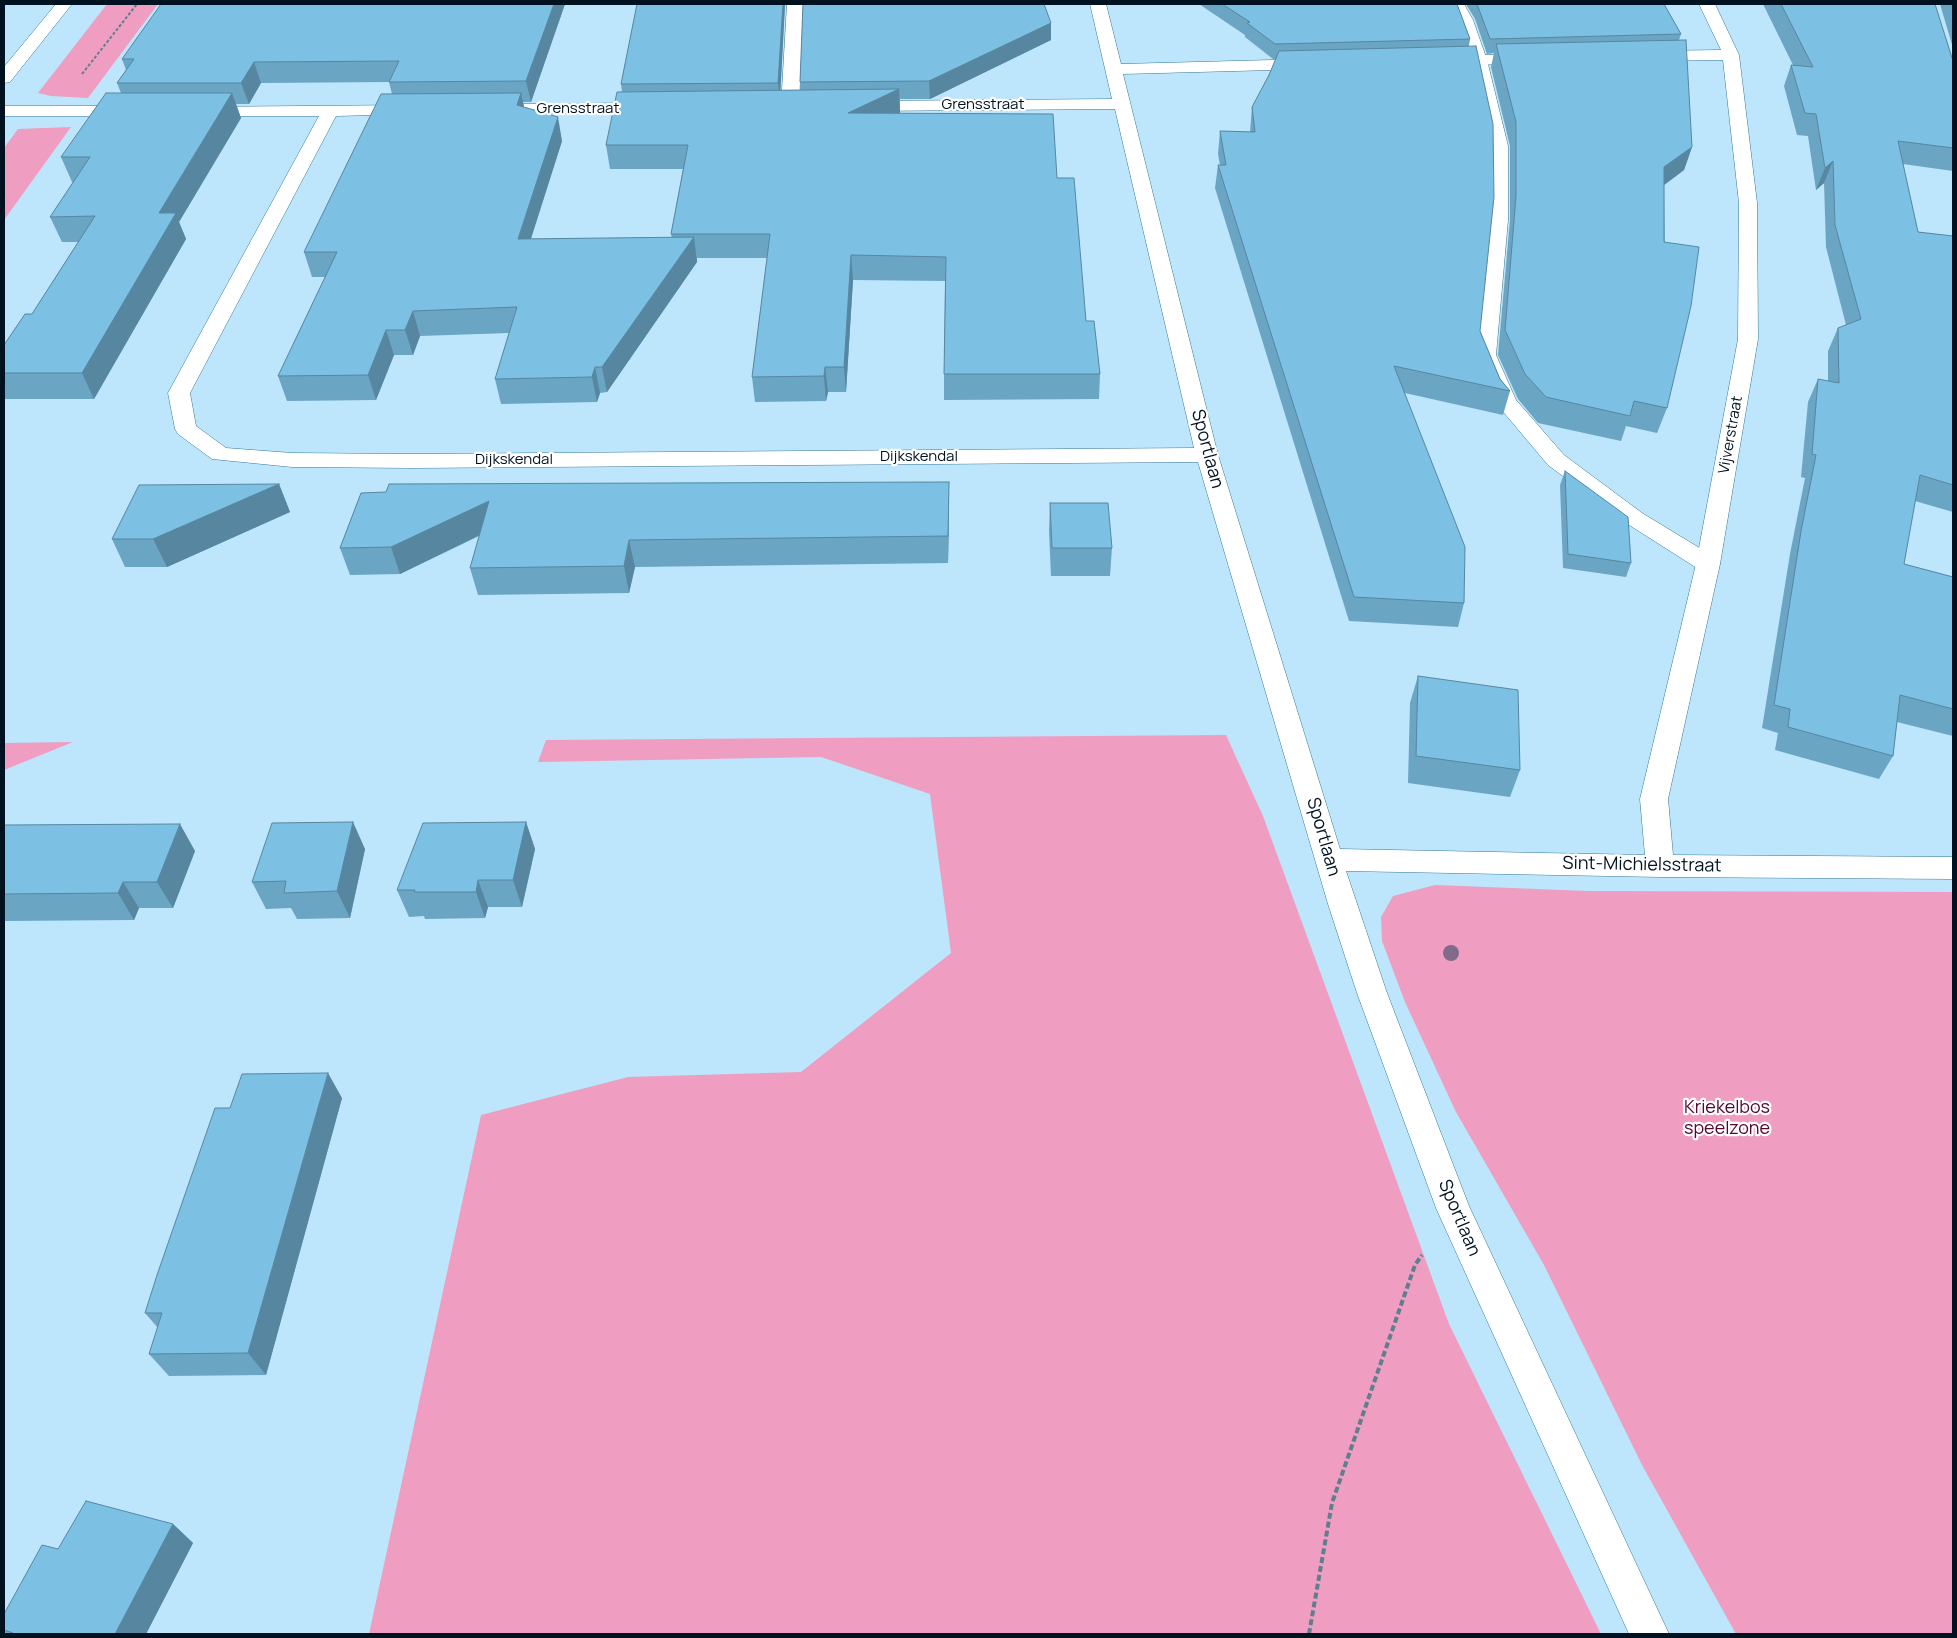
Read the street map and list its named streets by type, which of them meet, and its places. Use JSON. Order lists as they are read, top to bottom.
{
  "streets": {
    "street": [
      "Grensstraat",
      "Vijverstraat",
      "Sportlaan",
      "Dijkskendal",
      "Sint-Michielsstraat"
    ]
  },
  "crossings": [
    ["Grensstraat", "Sportlaan"],
    ["Vijverstraat", "Sint-Michielsstraat"],
    ["Sportlaan", "Dijkskendal"],
    ["Sportlaan", "Sint-Michielsstraat"]
  ],
  "parks": ["Kriekelbos speelzone"]
}
